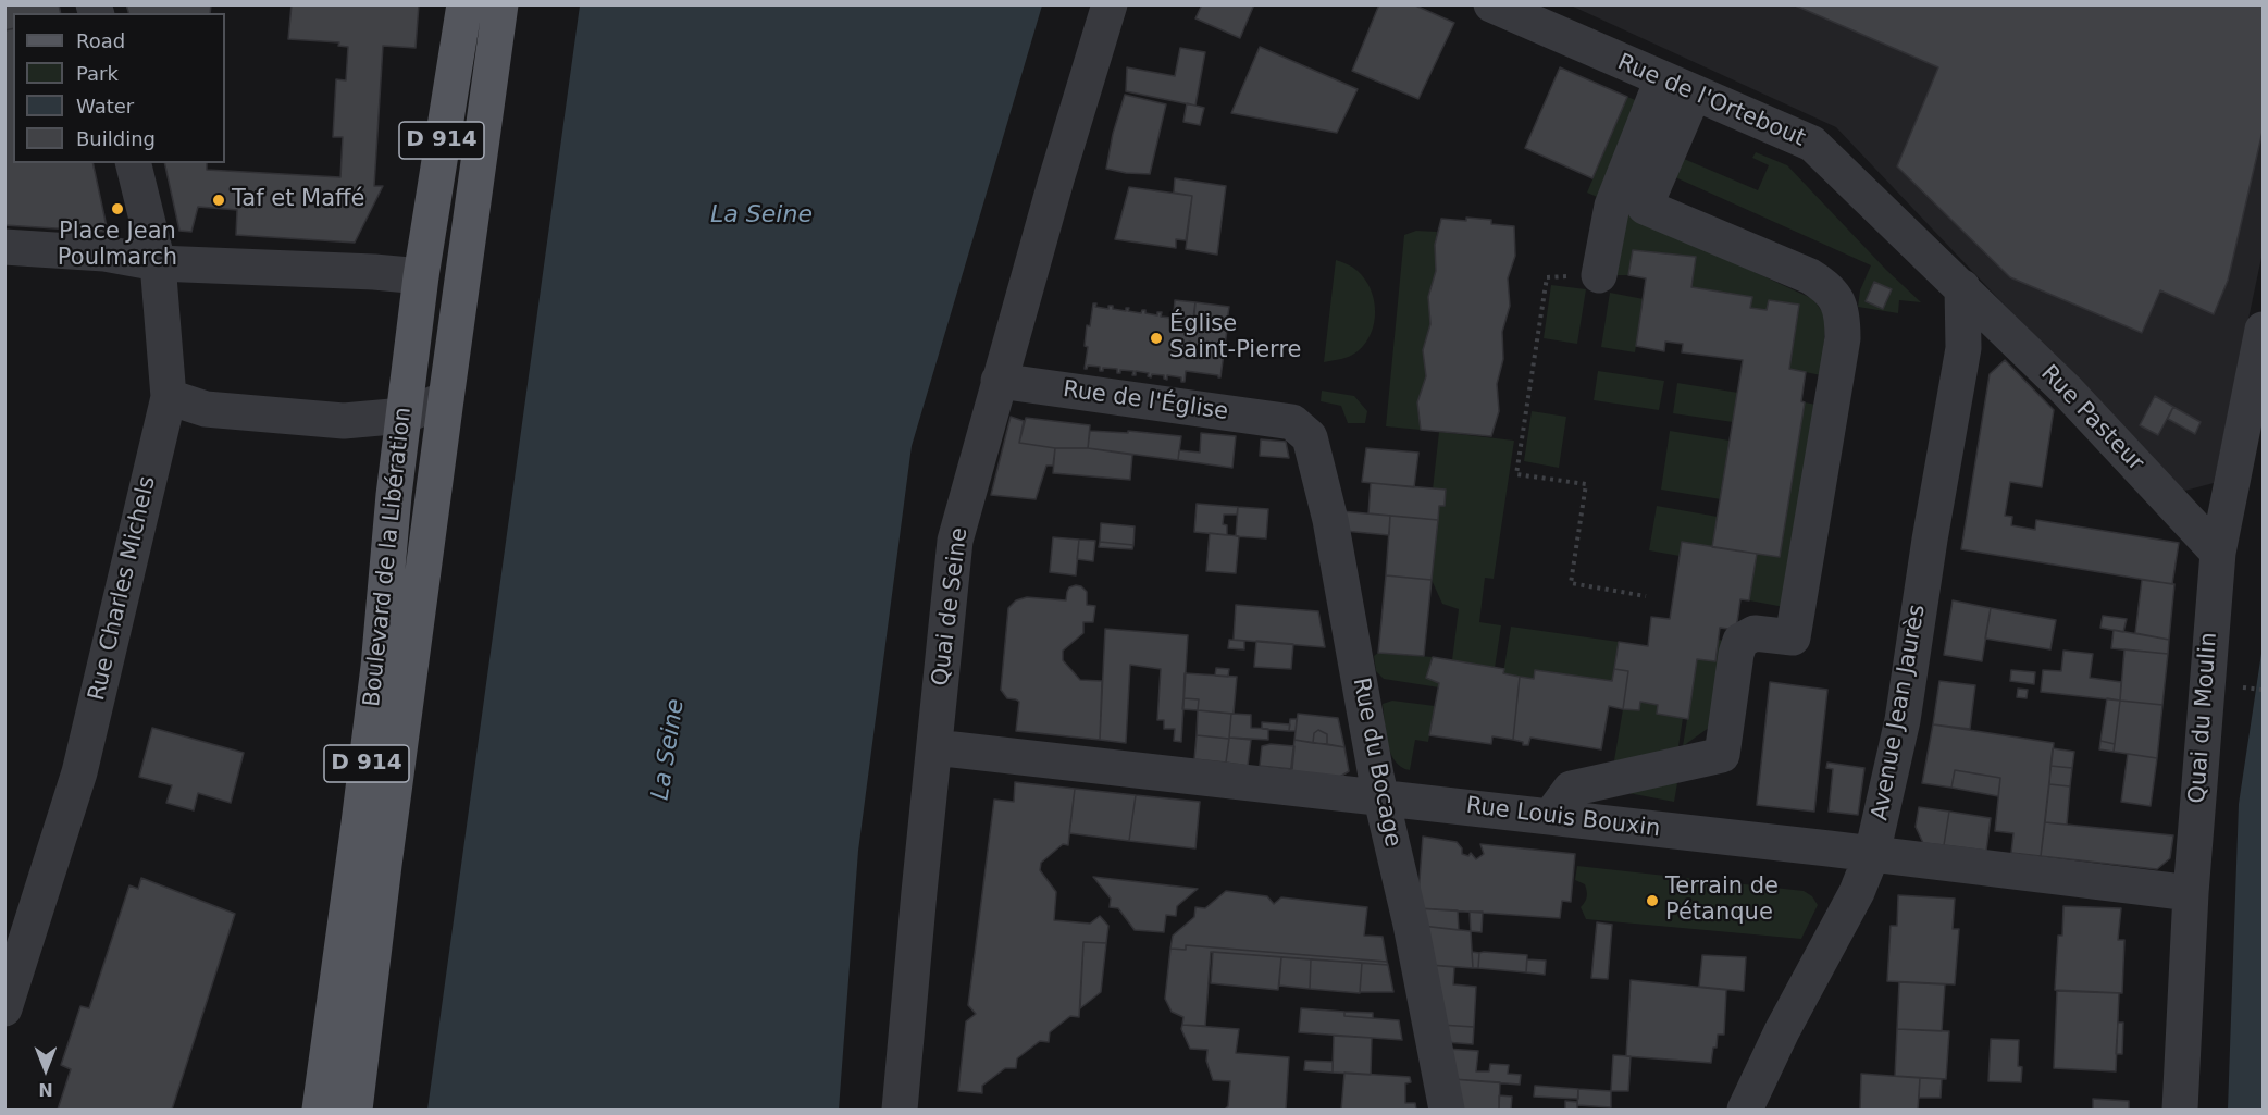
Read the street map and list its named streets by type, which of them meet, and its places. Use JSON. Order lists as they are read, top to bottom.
{
  "streets": {
    "main road": ["D 914", "Boulevard de la Libération"],
    "street": [
      "Rue de l'Ortebout",
      "Rue de l'Église",
      "Rue Pasteur",
      "Rue Charles Michels",
      "Quai de Seine",
      "Avenue Jean Jaurès",
      "Quai du Moulin",
      "Rue du Bocage",
      "Rue Louis Bouxin"
    ]
  },
  "crossings": [
    ["Rue de l'Ortebout", "Rue Pasteur"],
    ["Rue de l'Ortebout", "Avenue Jean Jaurès"],
    ["Rue de l'Église", "Quai de Seine"],
    ["Rue de l'Église", "Rue du Bocage"],
    ["Rue Pasteur", "Avenue Jean Jaurès"],
    ["Rue Pasteur", "Quai du Moulin"],
    ["Quai de Seine", "Rue Louis Bouxin"],
    ["Avenue Jean Jaurès", "Rue Louis Bouxin"],
    ["Quai du Moulin", "Rue Louis Bouxin"],
    ["Rue du Bocage", "Rue Louis Bouxin"]
  ],
  "water": ["La Seine"],
  "places": [
    "Taf et Maffé",
    "Place Jean Poulmarch",
    "Église Saint-Pierre",
    "Terrain de Pétanque"
  ],
  "legend": [
    "Road",
    "Park",
    "Water",
    "Building"
  ],
  "north": "bottom"
}
